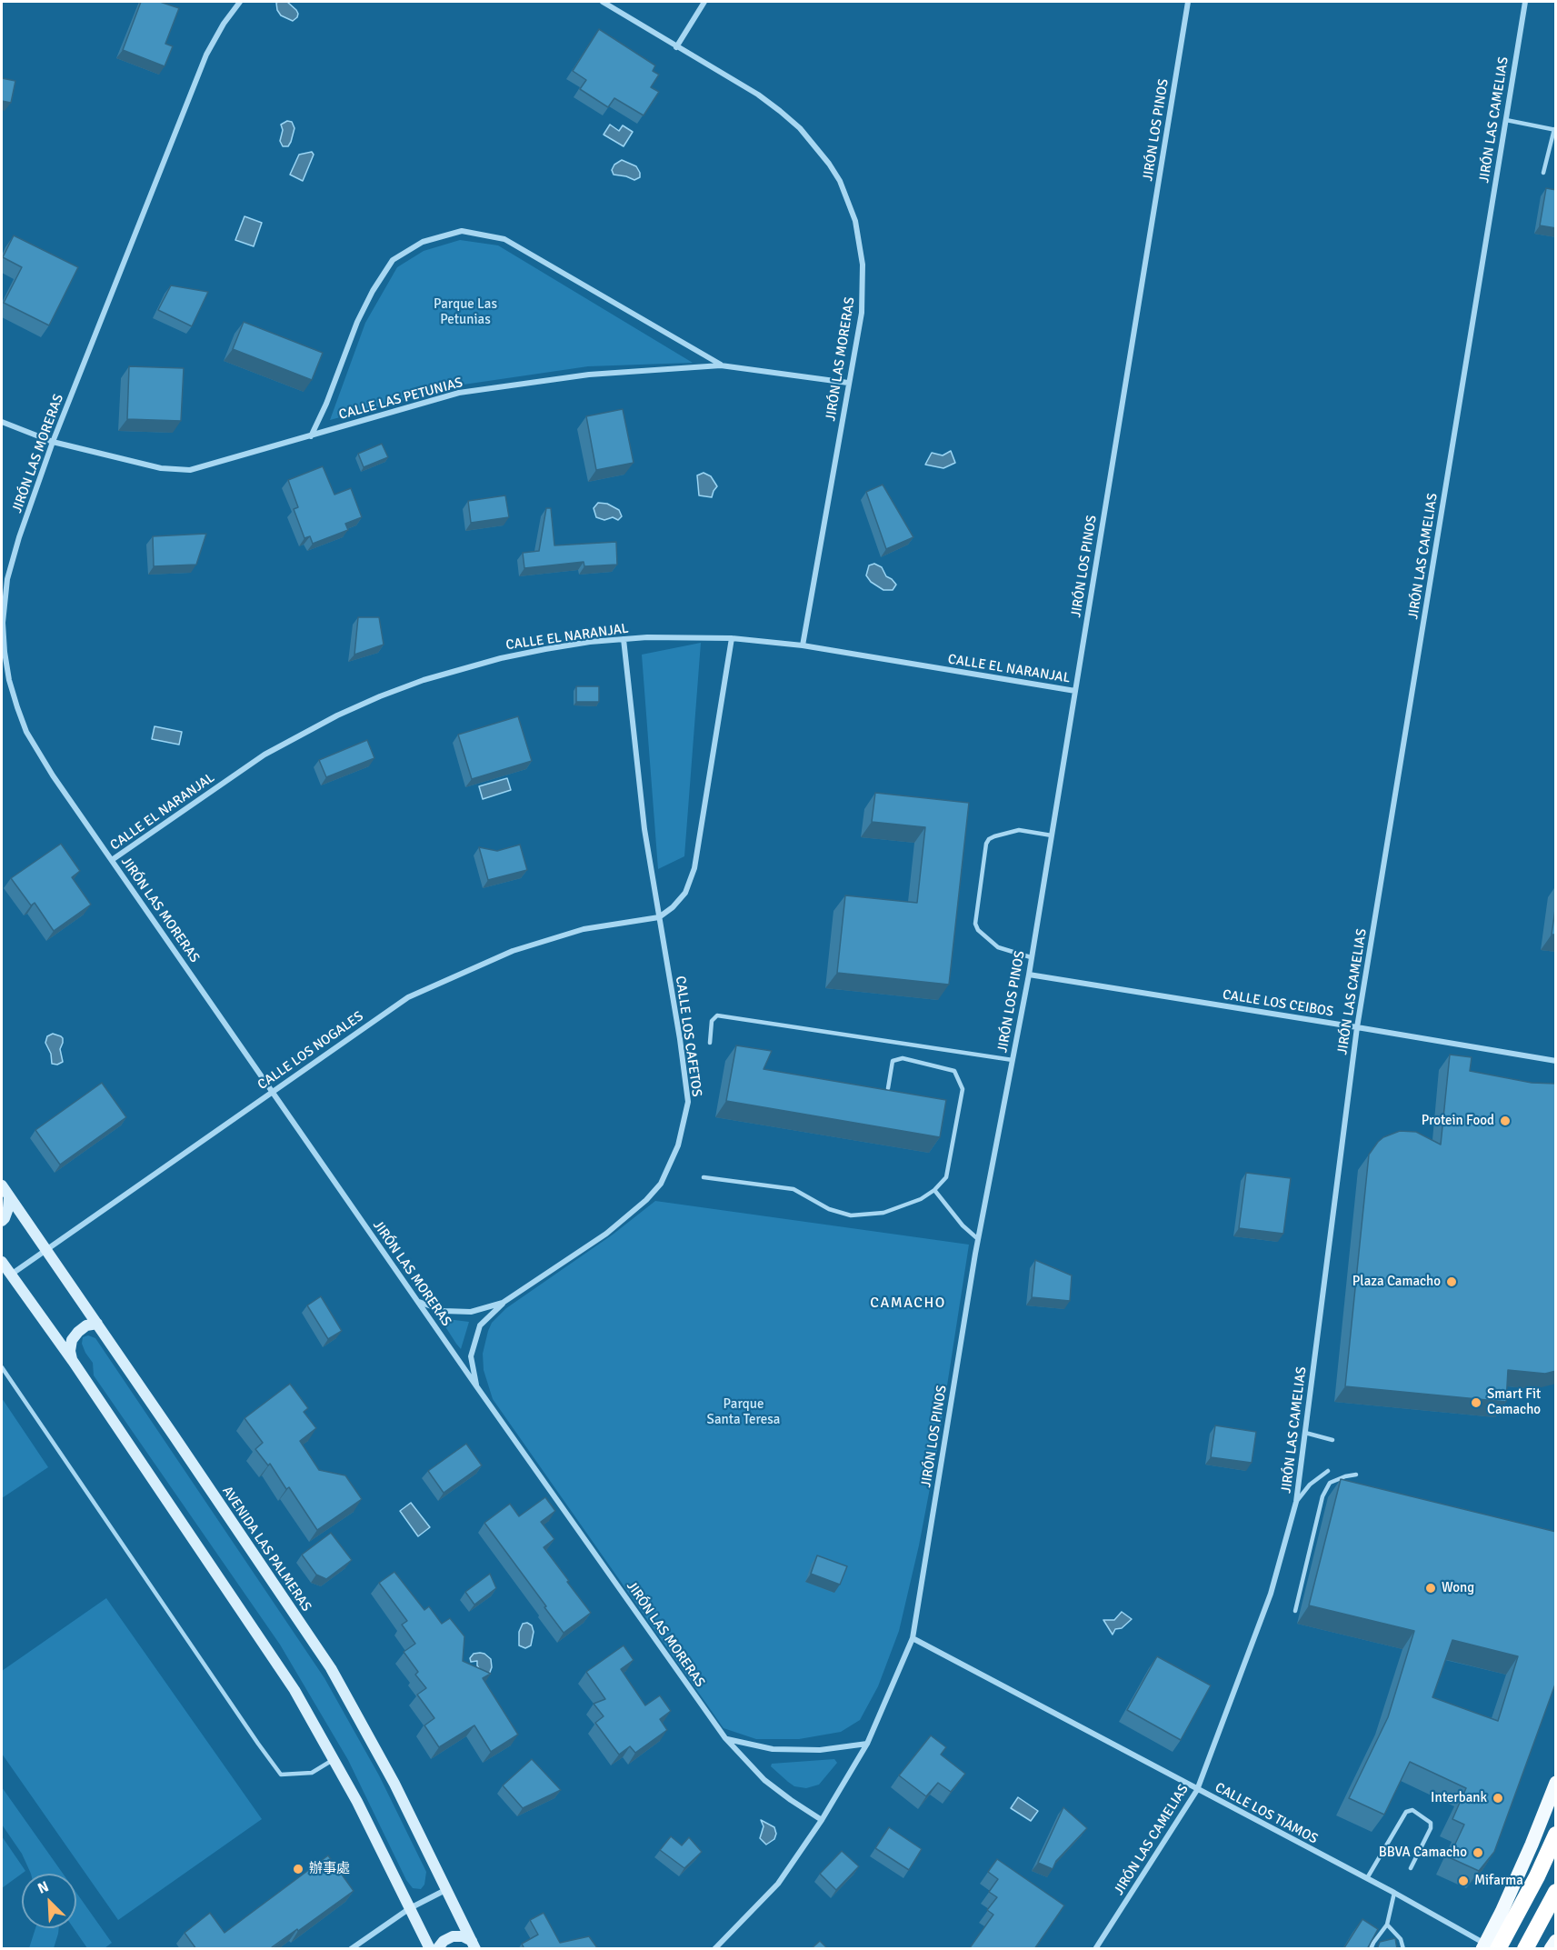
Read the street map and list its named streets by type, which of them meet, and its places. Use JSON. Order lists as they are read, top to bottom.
{
  "streets": {
    "main road": ["AVENIDA LAS PALMERAS"],
    "street": [
      "JIRÓN LAS CAMELIAS",
      "JIRÓN LOS PINOS",
      "JIRÓN LAS MORERAS",
      "CALLE LAS PETUNIAS",
      "CALLE EL NARANJAL",
      "CALLE LOS CEIBOS",
      "CALLE LOS CAFETOS",
      "CALLE LOS NOGALES",
      "CALLE LOS TIAMOS"
    ]
  },
  "crossings": [
    ["JIRÓN LAS CAMELIAS", "CALLE LOS CEIBOS"],
    ["JIRÓN LAS CAMELIAS", "CALLE LOS TIAMOS"],
    ["JIRÓN LOS PINOS", "JIRÓN LAS MORERAS"],
    ["JIRÓN LOS PINOS", "CALLE EL NARANJAL"],
    ["JIRÓN LOS PINOS", "CALLE LOS CEIBOS"],
    ["JIRÓN LOS PINOS", "CALLE LOS TIAMOS"],
    ["JIRÓN LAS MORERAS", "CALLE LAS PETUNIAS"],
    ["JIRÓN LAS MORERAS", "CALLE EL NARANJAL"],
    ["JIRÓN LAS MORERAS", "CALLE LOS CAFETOS"],
    ["JIRÓN LAS MORERAS", "CALLE LOS NOGALES"],
    ["CALLE EL NARANJAL", "CALLE LOS CAFETOS"],
    ["CALLE LOS CAFETOS", "CALLE LOS NOGALES"],
    ["CALLE LOS NOGALES", "AVENIDA LAS PALMERAS"]
  ],
  "districts": ["CAMACHO"],
  "parks": ["Parque Las Petunias", "Parque Santa Teresa"],
  "places": [
    "Protein Food",
    "Plaza Camacho",
    "Smart Fit Camacho",
    "Wong",
    "Interbank",
    "BBVA Camacho",
    "辦事處",
    "Mifarma"
  ],
  "north": "top left"
}
